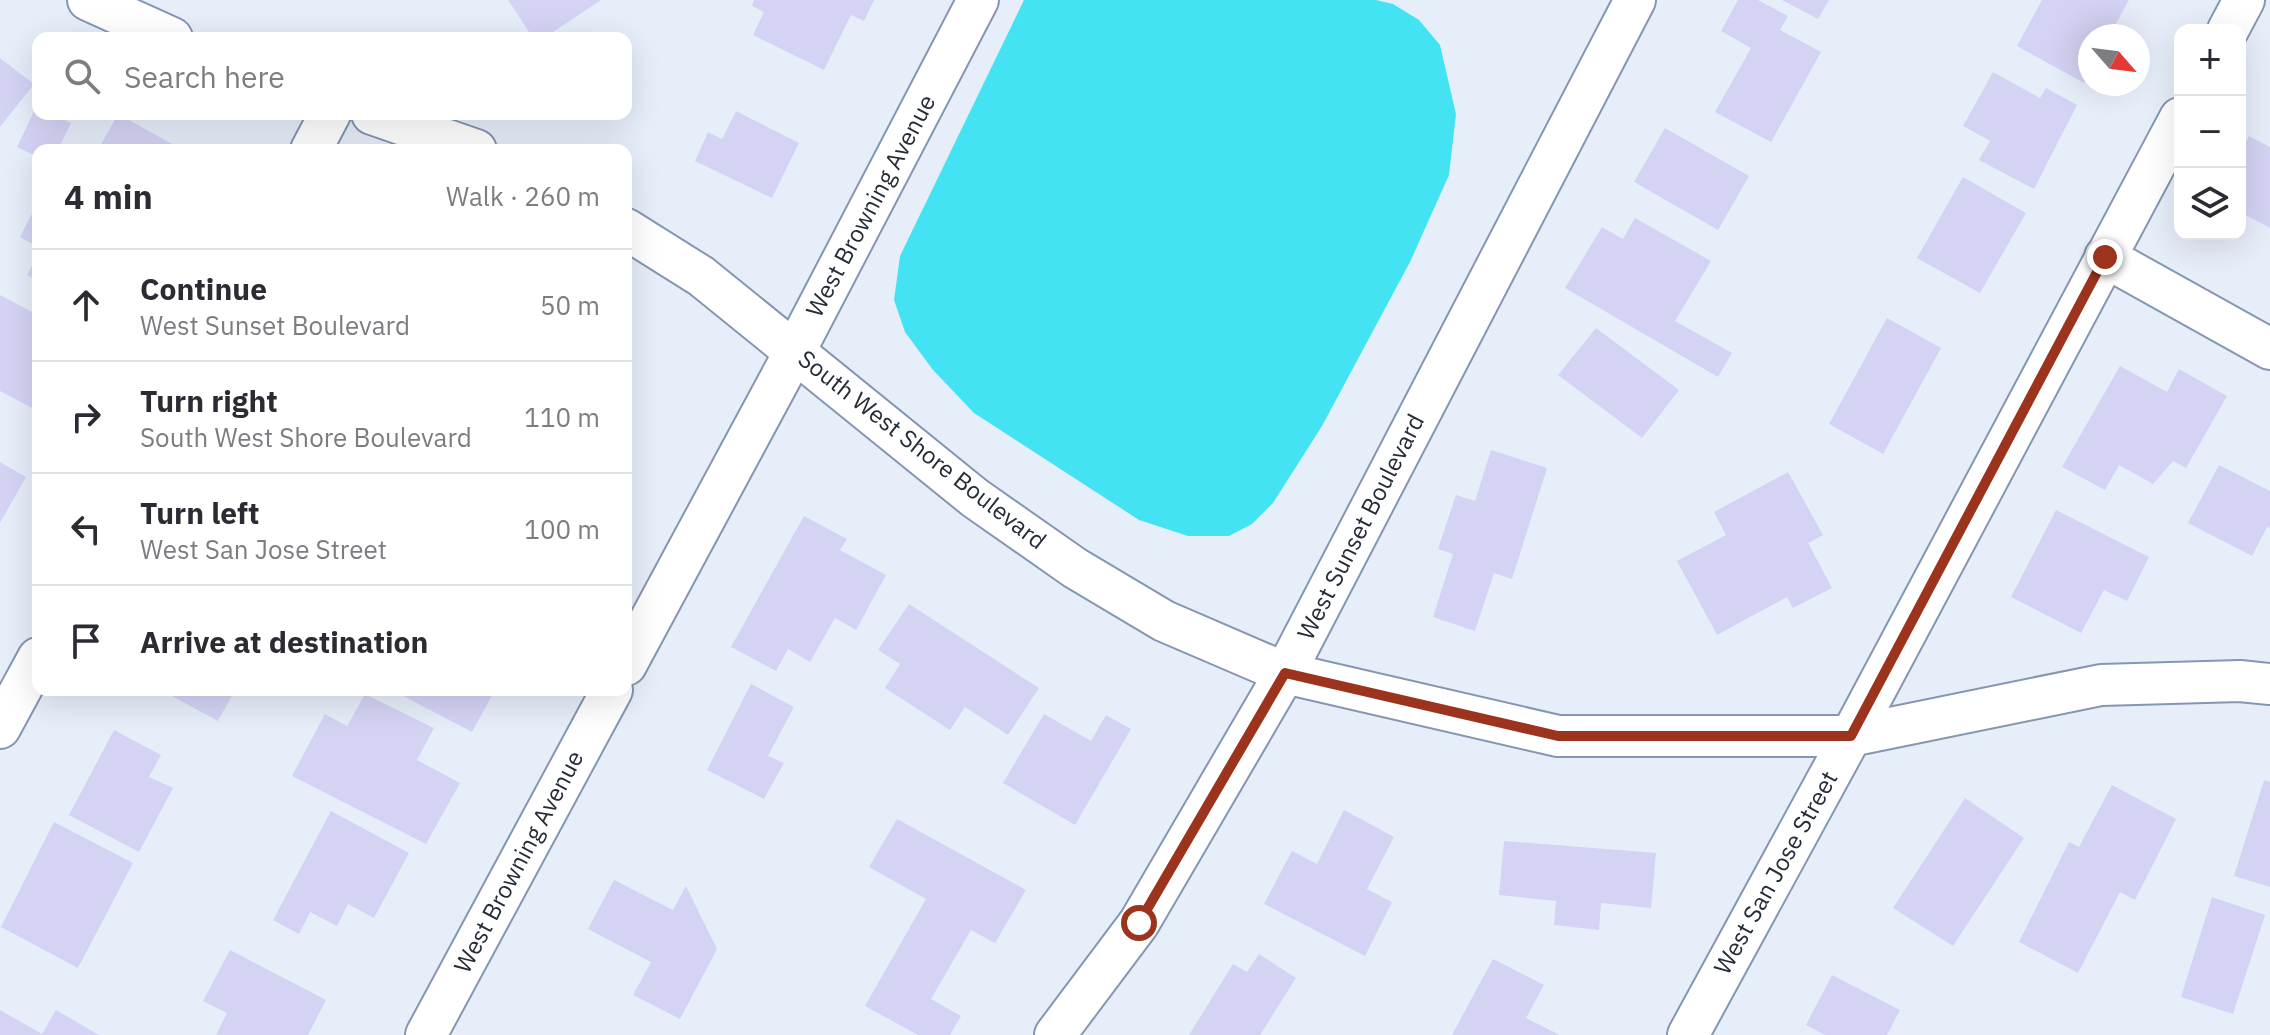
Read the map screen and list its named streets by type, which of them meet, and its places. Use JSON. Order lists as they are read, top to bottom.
{
  "streets": {
    "street": [
      "West Browning Avenue",
      "South West Shore Boulevard",
      "West Sunset Boulevard",
      "West San Jose Street"
    ]
  },
  "crossings": [
    ["West Browning Avenue", "South West Shore Boulevard"],
    ["South West Shore Boulevard", "West Sunset Boulevard"],
    ["South West Shore Boulevard", "West San Jose Street"]
  ],
  "north": "bottom right",
  "page": {
    "map_buttons": ["+", "−"],
    "search": "Search here",
    "heading": ["4 min", "Walk · 260 m"],
    "list": [
      ["Continue", "West Sunset Boulevard", "50 m"],
      ["Turn right", "South West Shore Boulevard", "110 m"],
      ["Turn left", "West San Jose Street", "100 m"],
      "Arrive at destination"
    ]
  }
}
